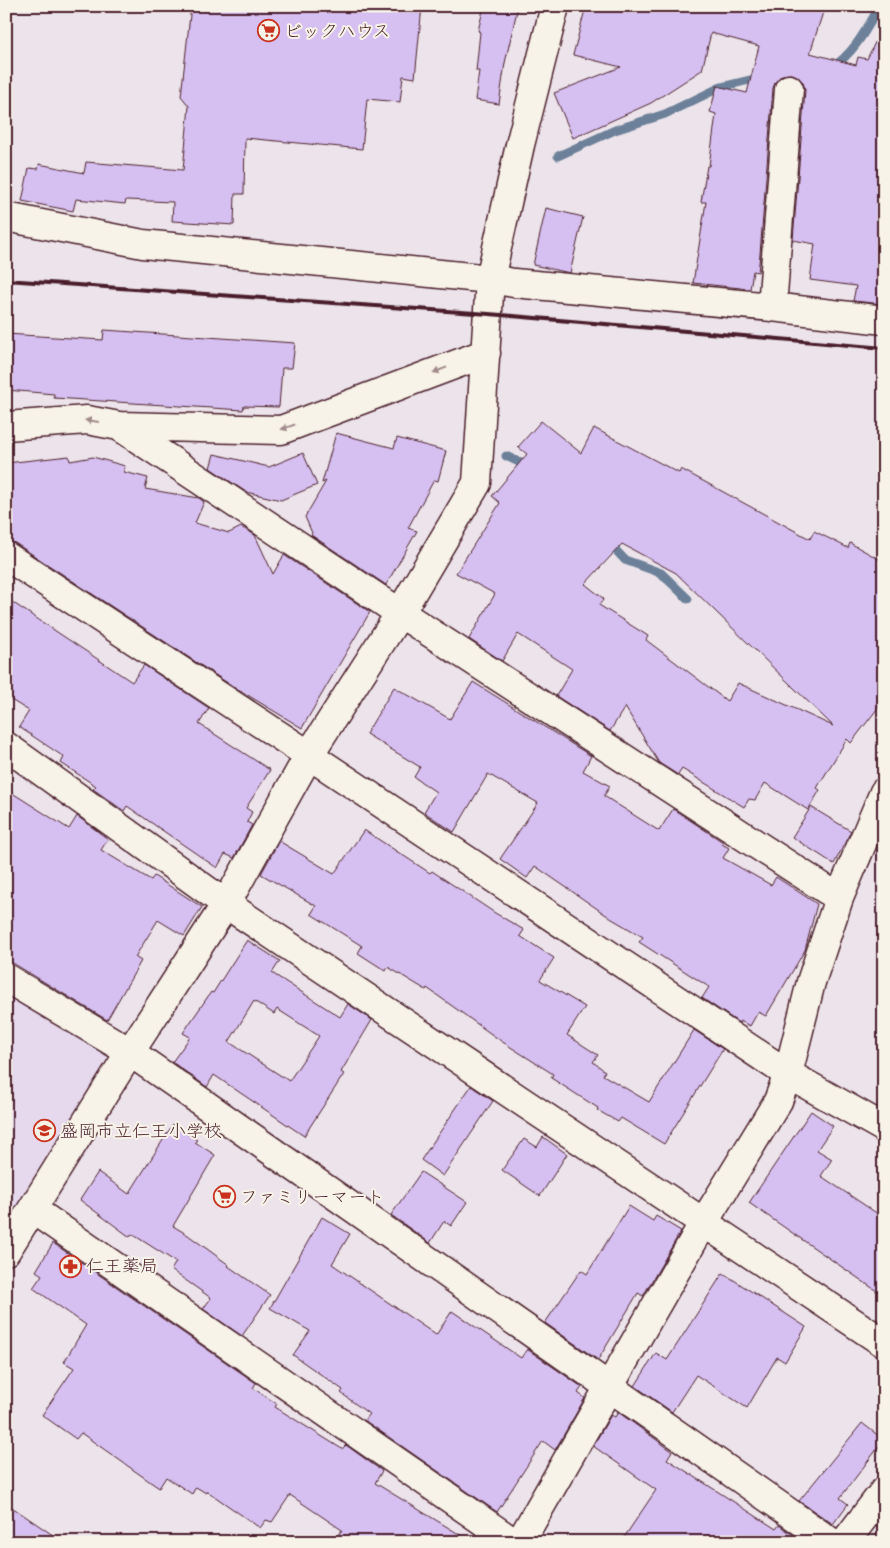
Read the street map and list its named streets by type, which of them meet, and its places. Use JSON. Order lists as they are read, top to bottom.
{
  "places": {
    "supermarket": ["ビックハウス", "ファミリーマート"],
    "school or university": ["盛岡市立仁王小学校"],
    "pharmacy": ["仁王薬局"]
  }
}
